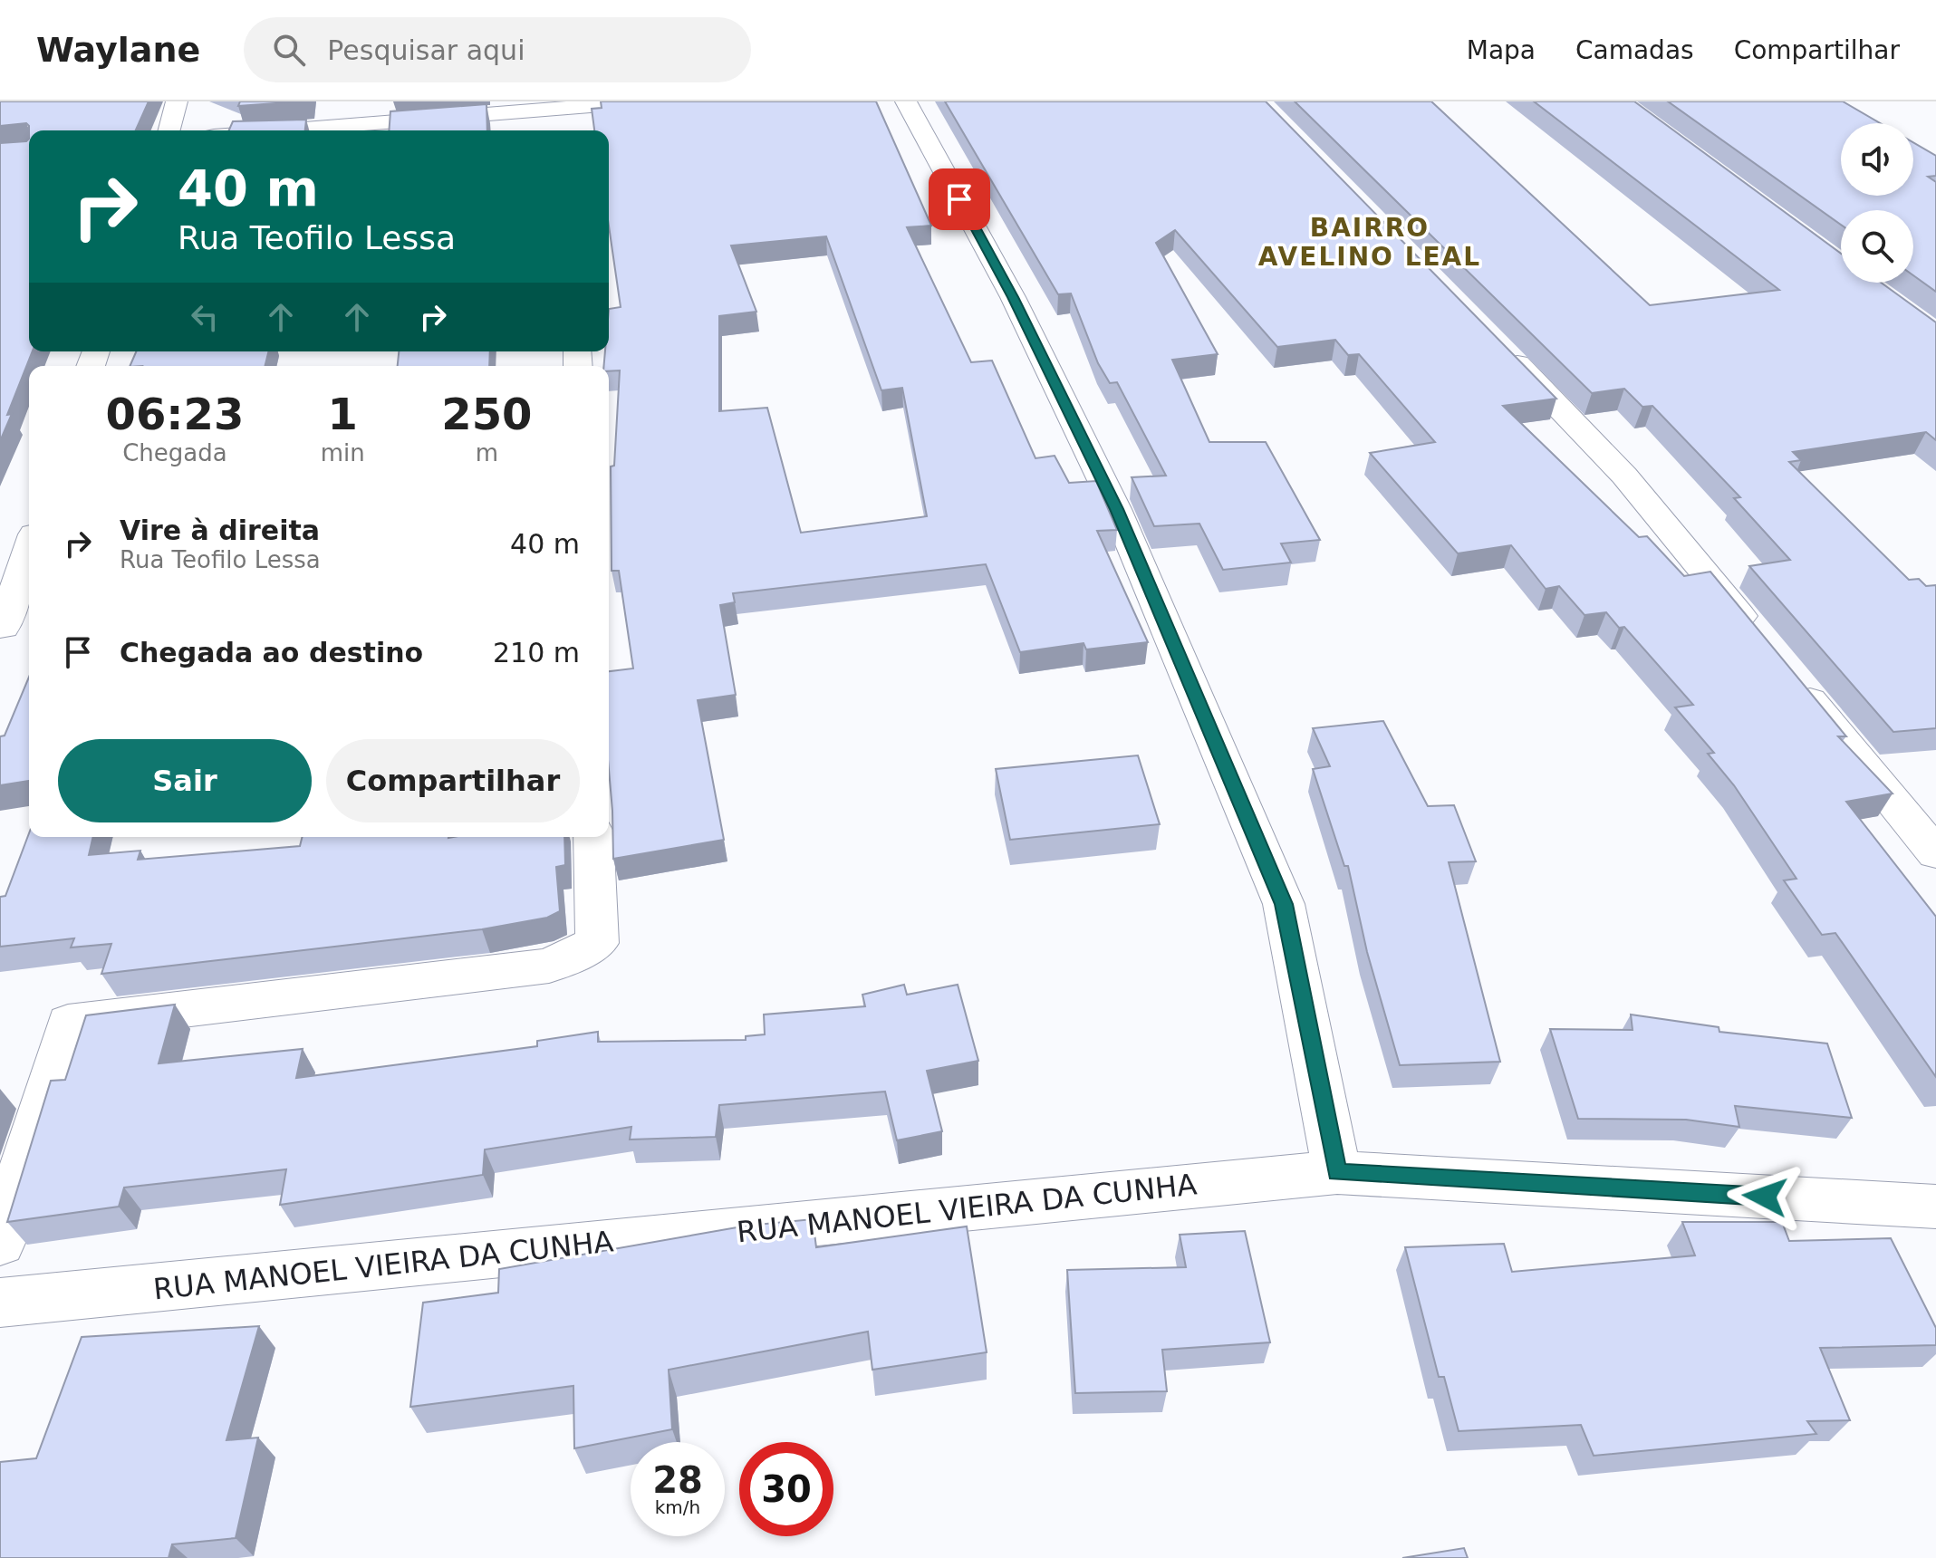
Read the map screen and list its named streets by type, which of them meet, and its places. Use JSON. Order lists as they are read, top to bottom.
{
  "streets": {
    "street": ["RUA MANOEL VIEIRA DA CUNHA"]
  },
  "districts": ["BAIRRO AVELINO LEAL"],
  "page": {
    "header": "Waylane",
    "search": "Pesquisar aqui",
    "nav": ["Mapa", "Camadas", "Compartilhar"],
    "turn": ["40 m", "Rua Teofilo Lessa"],
    "eta": [
      "06:23",
      "Chegada",
      "1",
      "min",
      "250",
      "m"
    ],
    "list": [
      {
        "name": "Vire à direita",
        "note": "Rua Teofilo Lessa",
        "value": "40 m"
      },
      {
        "name": "Chegada ao destino",
        "value": "210 m"
      }
    ],
    "buttons": ["Sair", "Compartilhar"],
    "speed": "28 km/h",
    "limit": "30"
  }
}
